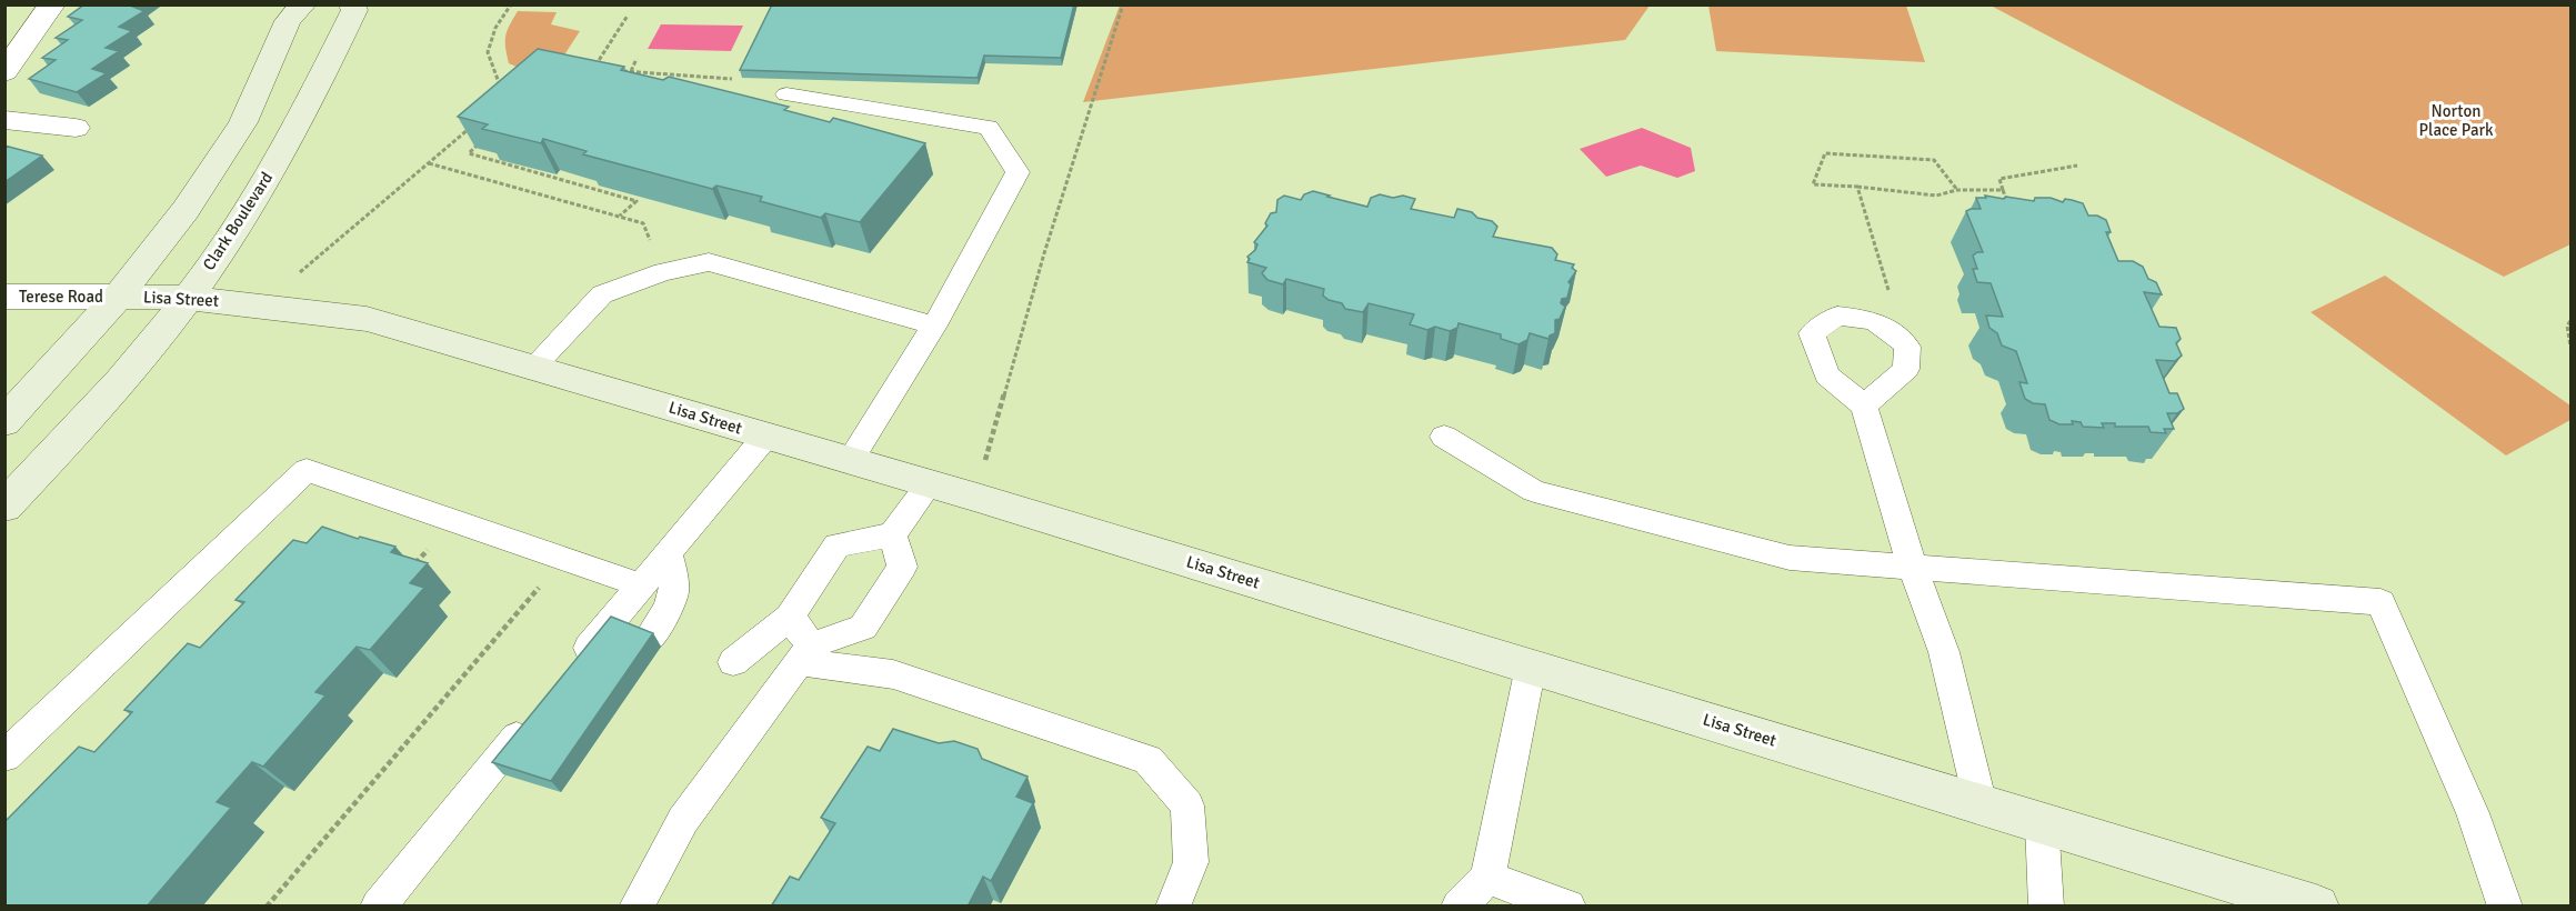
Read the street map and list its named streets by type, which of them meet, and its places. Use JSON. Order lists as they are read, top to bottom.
{
  "streets": {
    "street": ["Clark Boulevard", "Terese Road", "Lisa Street"]
  },
  "crossings": [
    ["Clark Boulevard", "Lisa Street"],
    ["Terese Road", "Lisa Street"]
  ],
  "parks": ["Norton Place Park"]
}
